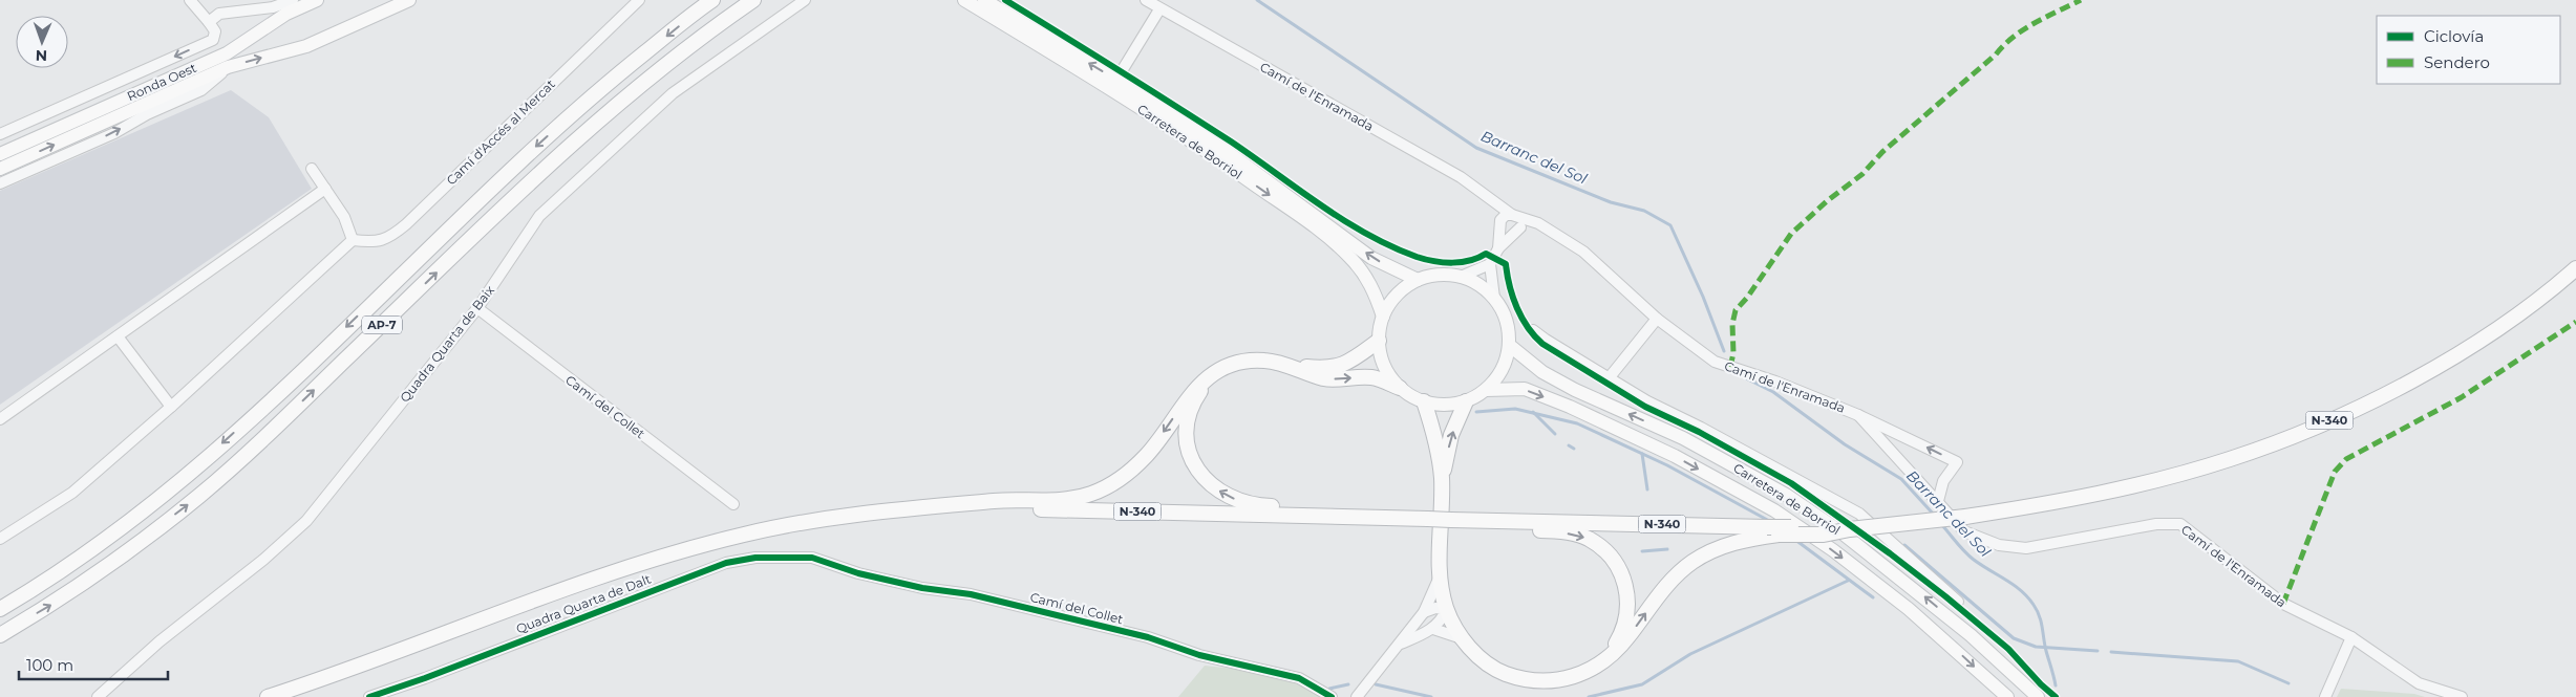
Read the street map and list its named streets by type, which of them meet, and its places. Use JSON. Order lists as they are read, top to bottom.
{
  "streets": {
    "highway": ["AP-7", "N-340"],
    "main road": ["Ronda Oest", "Carretera de Borriol"],
    "street": [
      "Camí de l'Enramada",
      "Camí d'Accés al Mercat",
      "Quadra Quarta de Baix",
      "Camí del Collet",
      "Quadra Quarta de Dalt"
    ]
  },
  "crossings": [
    ["Quadra Quarta de Baix", "Camí del Collet"],
    ["Camí del Collet", "Quadra Quarta de Dalt"]
  ],
  "water": ["Barranc del Sol"],
  "legend": ["Ciclovía", "Sendero"],
  "scale_bar": "100 m",
  "north": "bottom"
}
